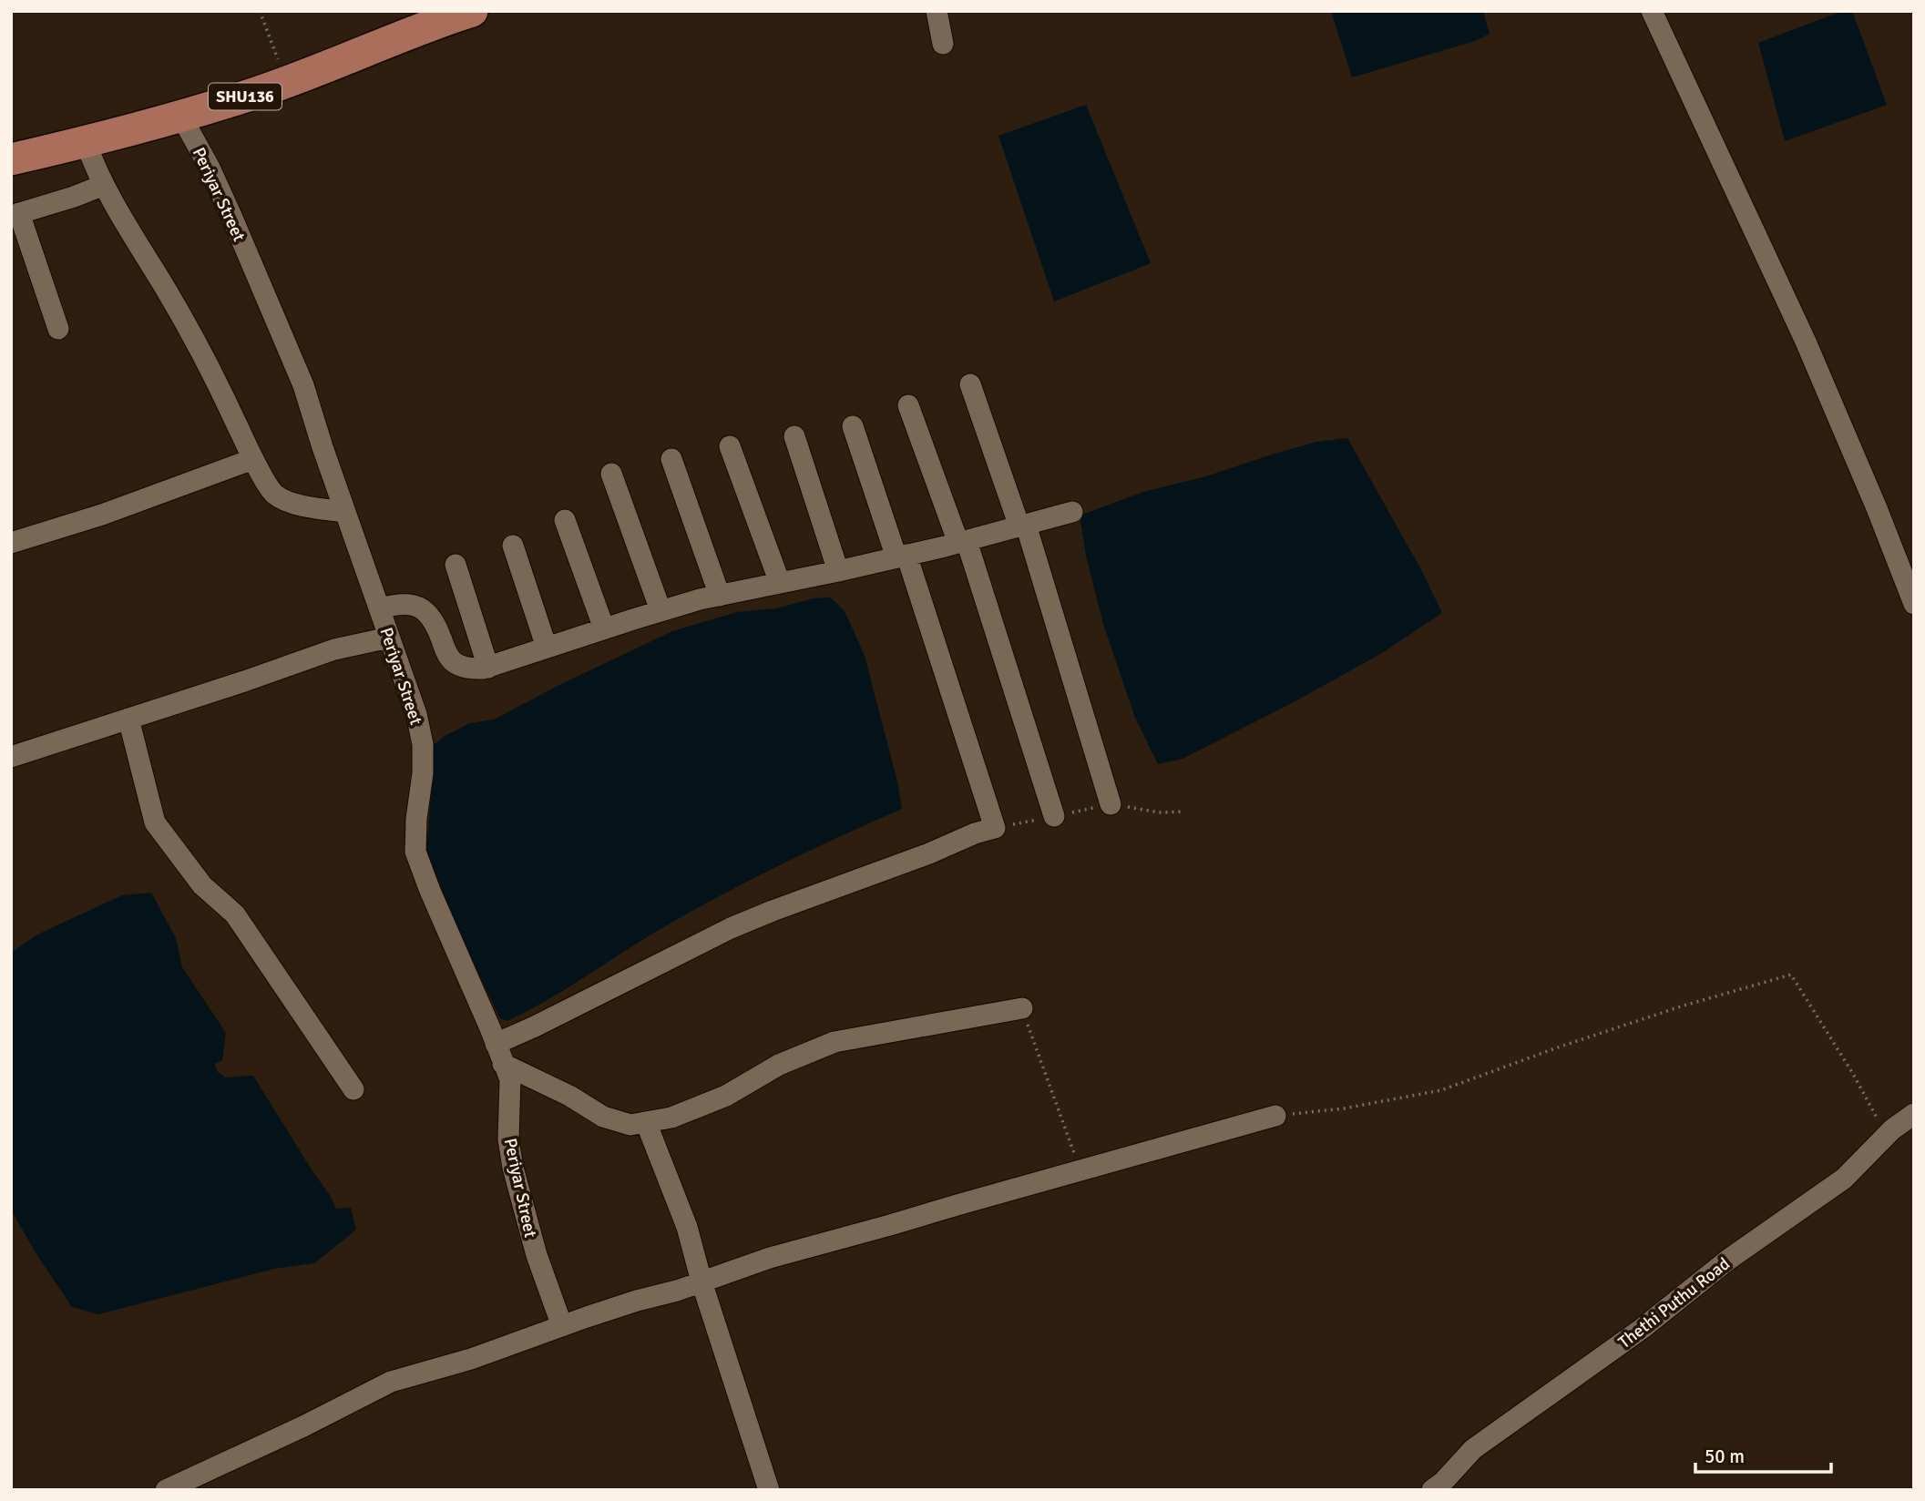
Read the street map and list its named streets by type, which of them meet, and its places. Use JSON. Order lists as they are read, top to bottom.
{
  "streets": {
    "main road": ["SHU136"],
    "street": ["Periyar Street", "Thethi Puthu Road"]
  },
  "crossings": [
    ["SHU136", "Periyar Street"]
  ],
  "scale_bar": "50 m"
}
